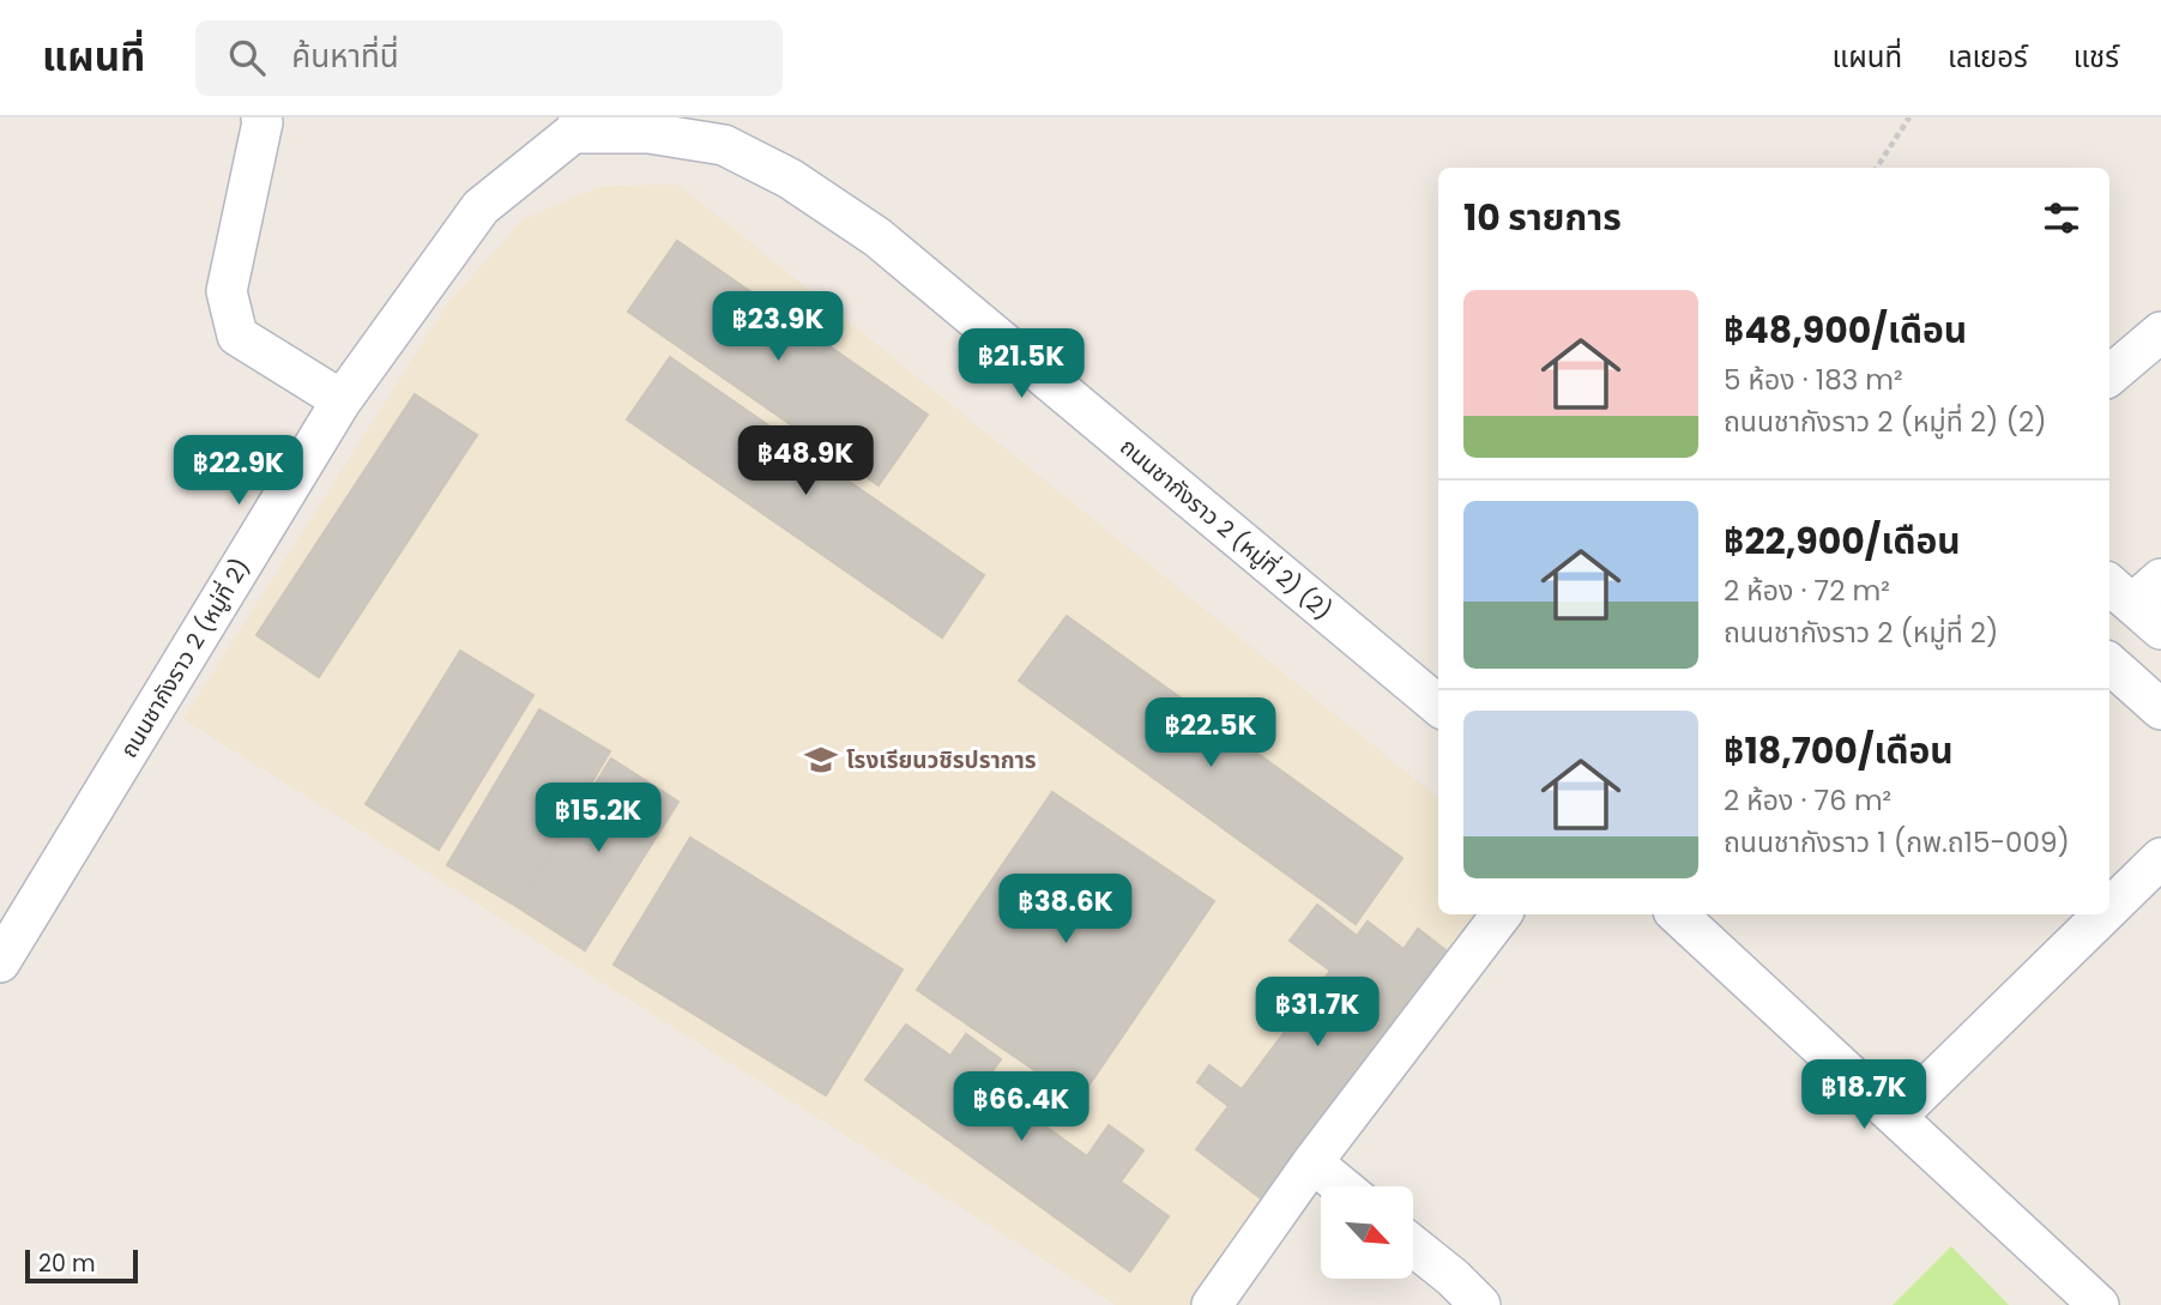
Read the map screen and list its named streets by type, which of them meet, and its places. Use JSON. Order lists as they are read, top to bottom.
{
  "streets": {
    "street": ["ถนนชากังราว 2 (หมู่ที่ 2) (2)", "ถนนชากังราว 2 (หมู่ที่ 2)"]
  },
  "crossings": [
    ["ถนนชากังราว 2 (หมู่ที่ 2) (2)", "ถนนชากังราว 2 (หมู่ที่ 2)"]
  ],
  "places": {
    "school or university": ["โรงเรียนวชิรปราการ"]
  },
  "scale_bar": "20 m",
  "north": "bottom right",
  "page": {
    "header": "แผนที่",
    "search": "ค้นหาที่นี่",
    "nav": ["แผนที่", "เลเยอร์", "แชร์"],
    "heading": "10 รายการ",
    "list": [
      {
        "name": "฿48,900/เดือน",
        "note": "5 ห้อง · 183 m² · ถนนชากังราว 2 (หมู่ที่ 2) (2)"
      },
      {
        "name": "฿22,900/เดือน",
        "note": "2 ห้อง · 72 m² · ถนนชากังราว 2 (หมู่ที่ 2)"
      },
      {
        "name": "฿18,700/เดือน",
        "note": "2 ห้อง · 76 m² · ถนนชากังราว 1 (กพ.ถ15-009)"
      }
    ],
    "price": [
      "฿23.9K",
      "฿21.5K",
      "฿48.9K",
      "฿22.9K",
      "฿22.5K",
      "฿15.2K",
      "฿38.6K",
      "฿31.7K",
      "฿18.7K",
      "฿66.4K"
    ],
    "scale": "20 m"
  }
}
